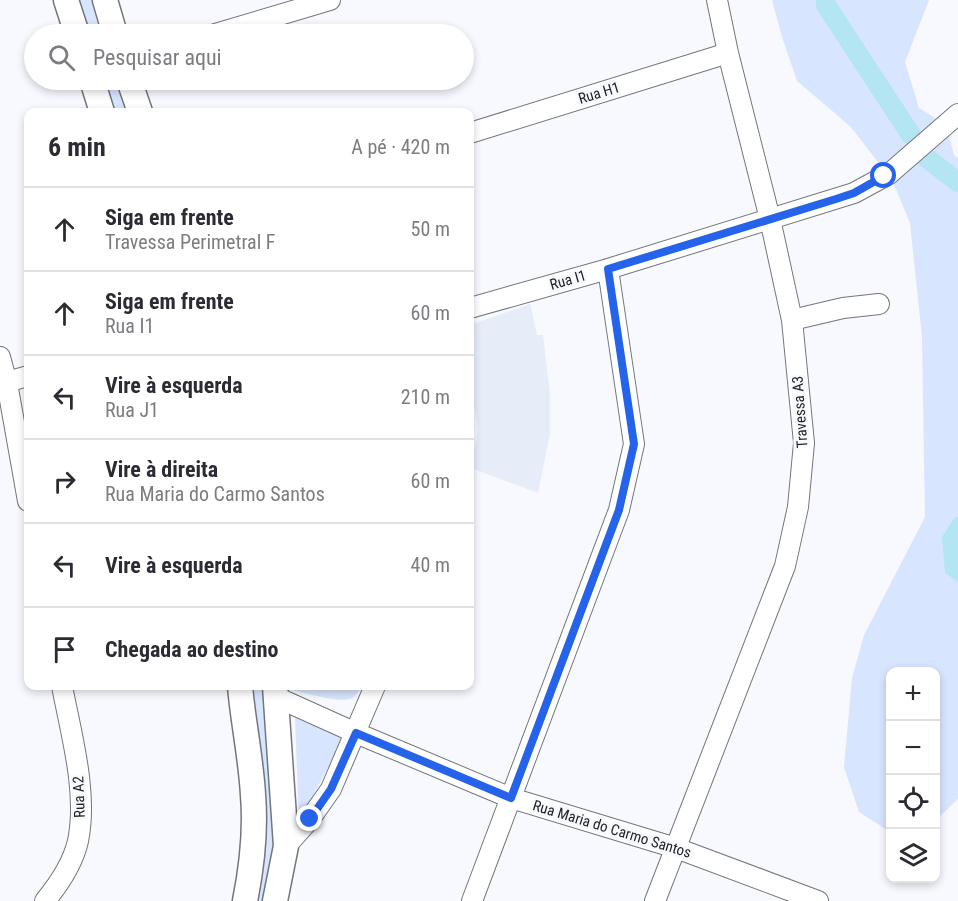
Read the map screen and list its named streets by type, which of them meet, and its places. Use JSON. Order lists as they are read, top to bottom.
{
  "streets": {
    "street": [
      "Rua H1",
      "Rua I1",
      "Travessa A3",
      "Rua A2",
      "Rua Maria do Carmo Santos"
    ]
  },
  "crossings": [
    ["Rua H1", "Travessa A3"],
    ["Rua I1", "Travessa A3"],
    ["Travessa A3", "Rua Maria do Carmo Santos"]
  ],
  "page": {
    "search": "Pesquisar aqui",
    "heading": ["6 min", "A pé · 420 m"],
    "list": [
      ["Siga em frente", "Travessa Perimetral F", "50 m"],
      ["Siga em frente", "Rua I1", "60 m"],
      ["Vire à esquerda", "Rua J1", "210 m"],
      ["Vire à direita", "Rua Maria do Carmo Santos", "60 m"],
      ["Vire à esquerda", "40 m"],
      "Chegada ao destino"
    ],
    "map_buttons": ["+", "−"]
  }
}
